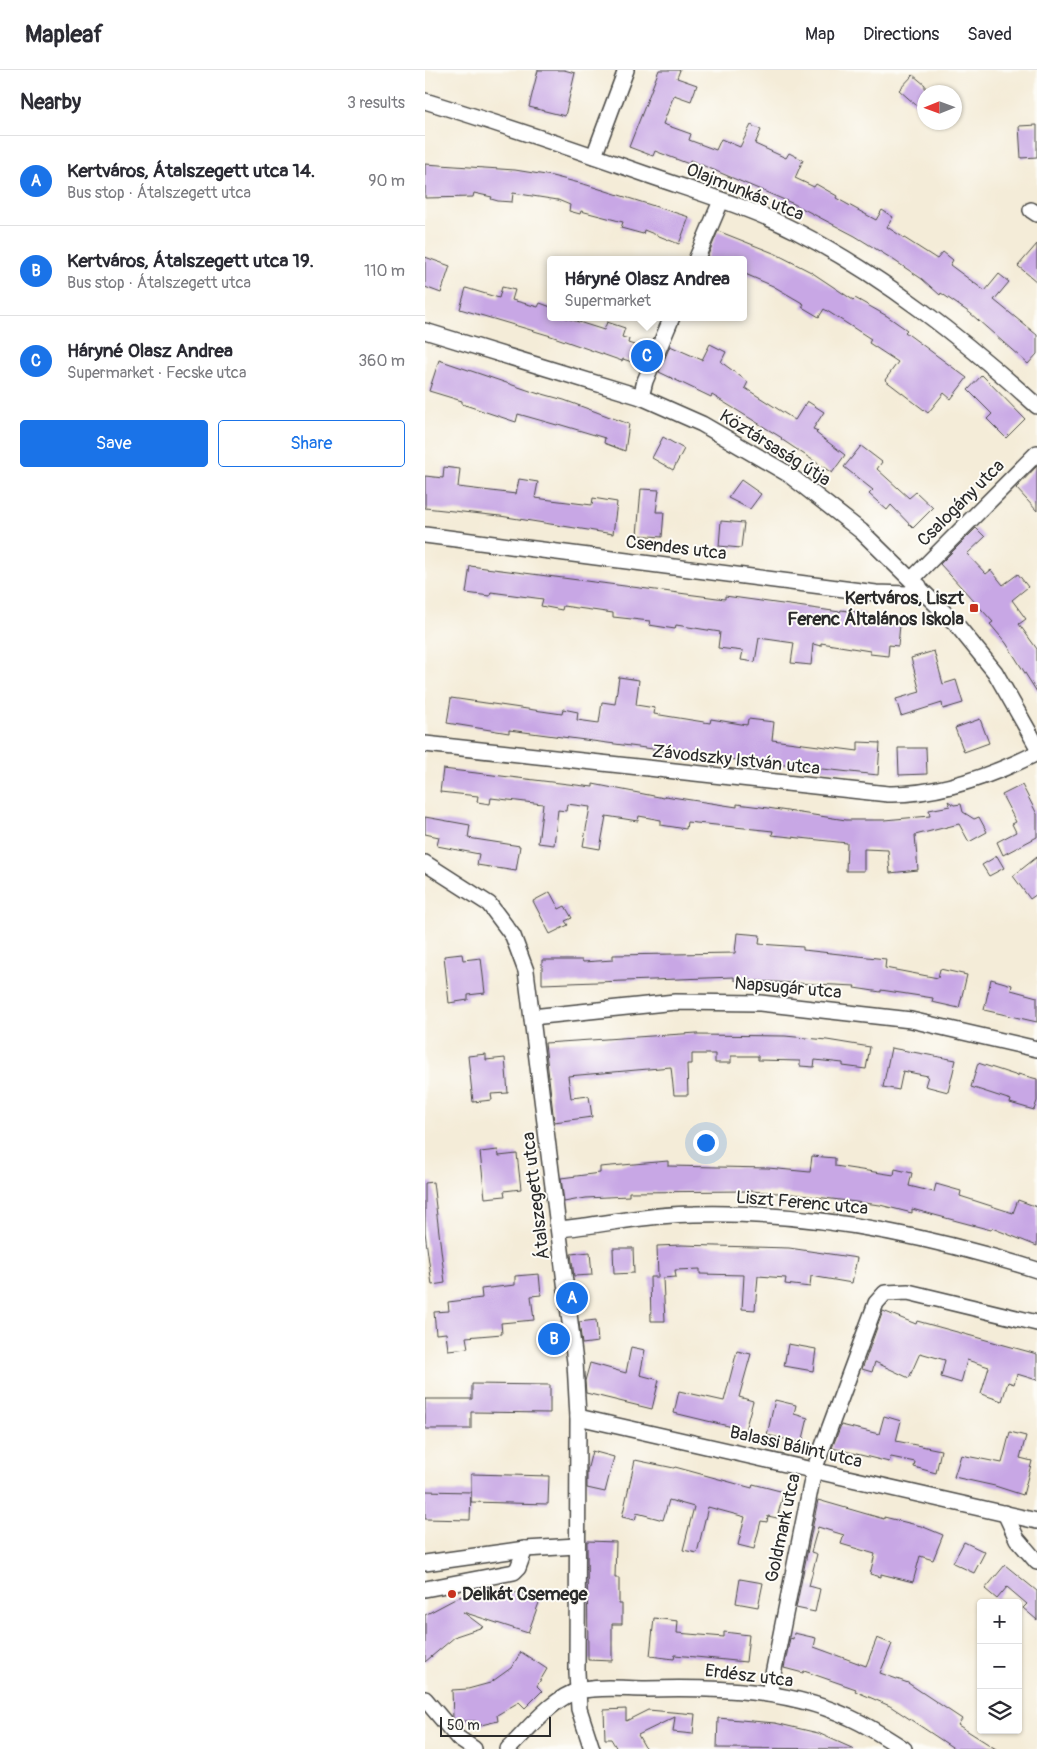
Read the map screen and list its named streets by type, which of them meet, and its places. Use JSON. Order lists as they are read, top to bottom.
{
  "streets": {
    "street": [
      "Olajmunkás utca",
      "Köztársaság útja",
      "Csalogány utca",
      "Csendes utca",
      "Závodszky István utca",
      "Napsugár utca",
      "Átalszegett utca",
      "Liszt Ferenc utca",
      "Balassi Bálint utca",
      "Goldmark utca",
      "Erdész utca"
    ]
  },
  "crossings": [
    ["Köztársaság útja", "Csalogány utca"],
    ["Köztársaság útja", "Csendes utca"],
    ["Csalogány utca", "Csendes utca"],
    ["Napsugár utca", "Átalszegett utca"],
    ["Átalszegett utca", "Liszt Ferenc utca"],
    ["Átalszegett utca", "Balassi Bálint utca"],
    ["Átalszegett utca", "Erdész utca"],
    ["Balassi Bálint utca", "Goldmark utca"],
    ["Goldmark utca", "Erdész utca"]
  ],
  "places": {
    "transit": ["Kertváros, Liszt Ferenc Általános Iskola"],
    "other": ["Delikát Csemege"]
  },
  "scale_bar": "50 m",
  "north": "left",
  "page": {
    "header": "Mapleaf",
    "nav": ["Map", "Directions", "Saved"],
    "heading": ["Nearby", "3 results"],
    "list": [
      {
        "mark": "A",
        "name": "Kertváros, Átalszegett utca 14.",
        "note": "Bus stop · Átalszegett utca",
        "value": "90 m"
      },
      {
        "mark": "B",
        "name": "Kertváros, Átalszegett utca 19.",
        "note": "Bus stop · Átalszegett utca",
        "value": "110 m"
      },
      {
        "mark": "C",
        "name": "Háryné Olasz Andrea",
        "note": "Supermarket · Fecske utca",
        "value": "360 m"
      }
    ],
    "popup": ["Háryné Olasz Andrea", "Supermarket"],
    "pins": ["C", "A", "B"],
    "buttons": ["Save", "Share"],
    "map_buttons": ["+", "−"],
    "scale": "50 m"
  }
}
